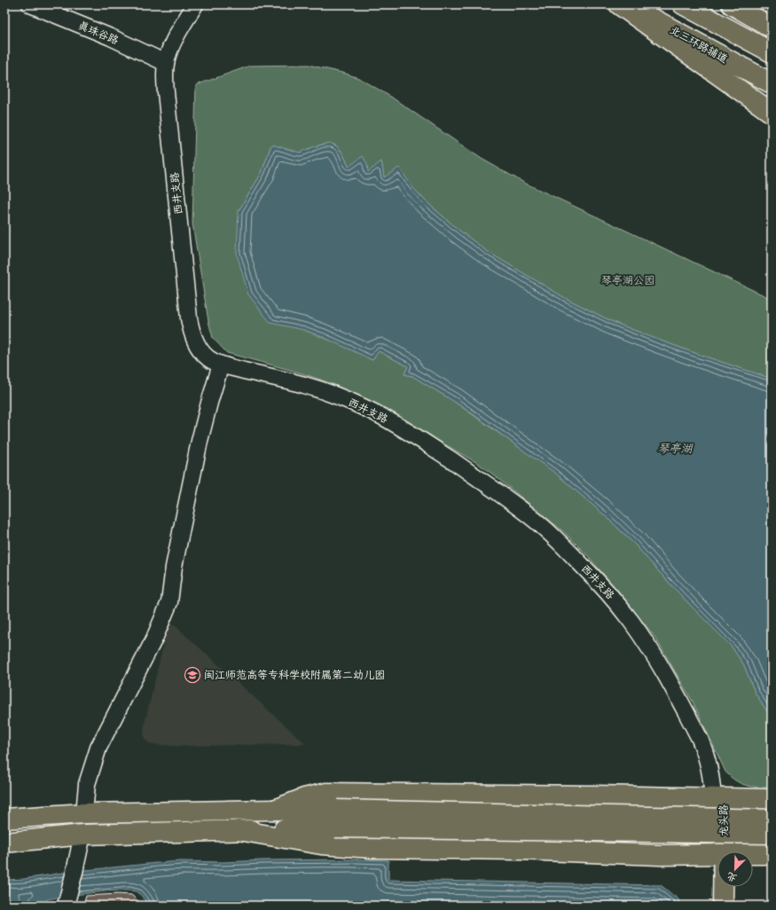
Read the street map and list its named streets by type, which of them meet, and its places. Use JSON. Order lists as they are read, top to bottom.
{
  "streets": {
    "main road": ["北三环路辅道"],
    "street": ["真珠谷路", "西井支路"]
  },
  "crossings": [
    ["真珠谷路", "西井支路"]
  ],
  "water": ["琴亭湖"],
  "parks": ["琴亭湖公园"],
  "places": {
    "school or university": ["闽江师范高等专科学校附属第二幼儿园"]
  },
  "north": "bottom left"
}
